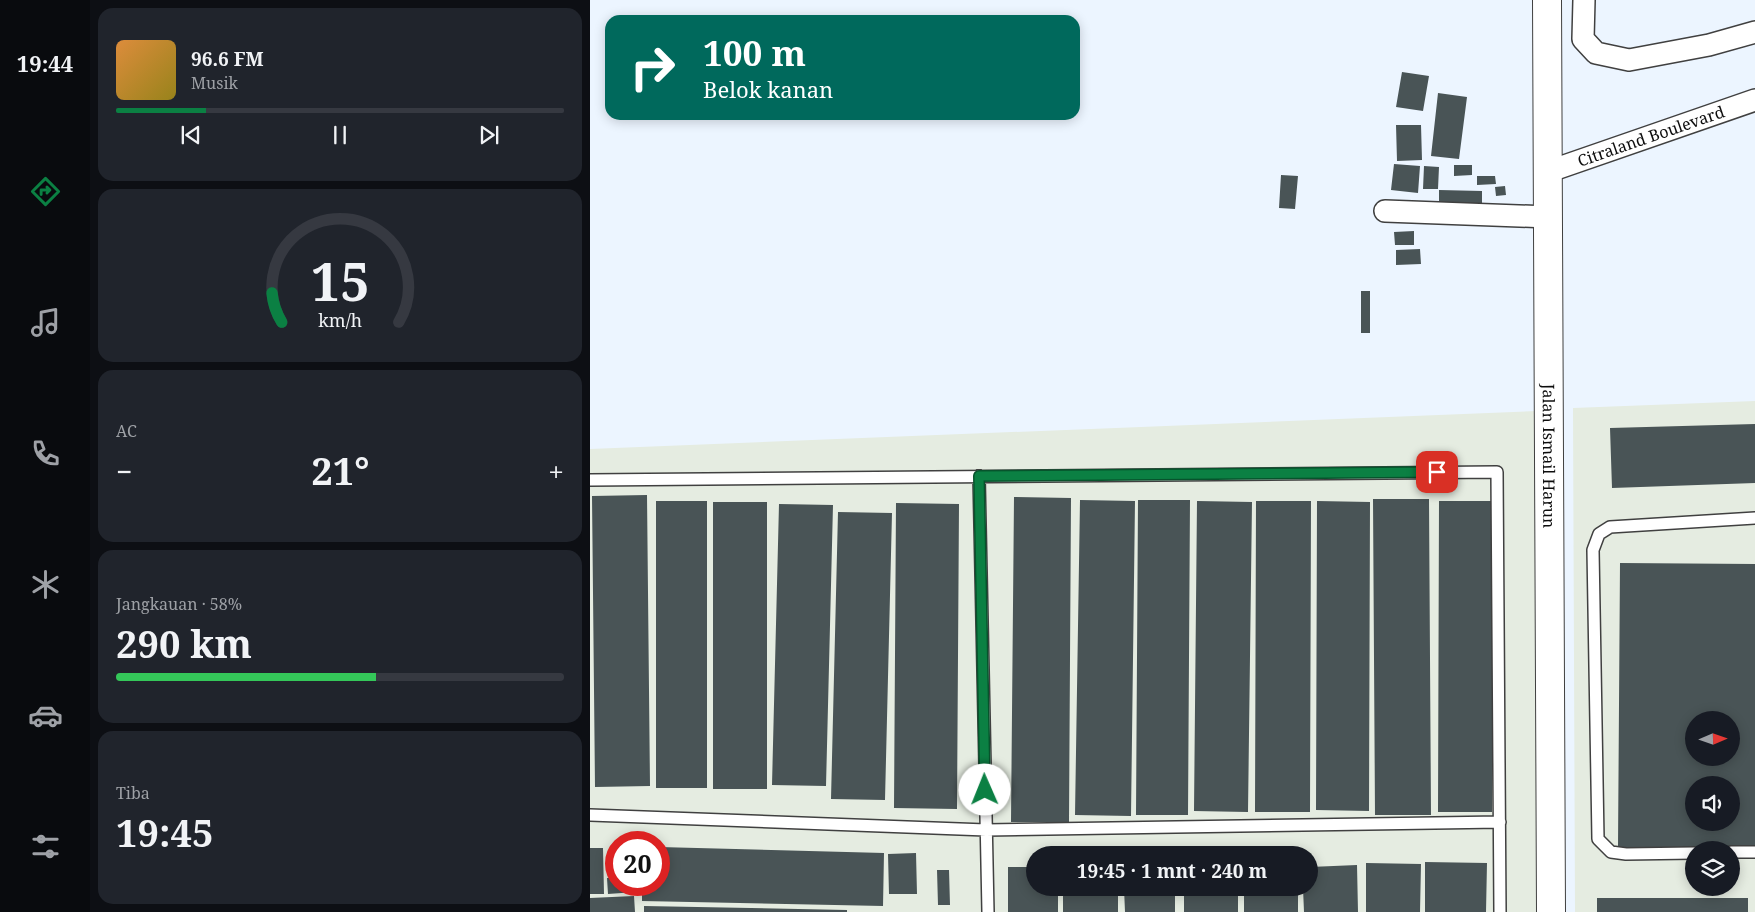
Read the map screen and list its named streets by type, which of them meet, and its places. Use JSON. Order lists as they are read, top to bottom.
{
  "streets": {
    "street": ["Citraland Boulevard", "Jalan Ismail Harun"]
  },
  "crossings": [
    ["Citraland Boulevard", "Jalan Ismail Harun"]
  ],
  "north": "right",
  "page": {
    "tabs": "19:44",
    "turn": ["100 m", "Belok kanan"],
    "song": ["96.6 FM", "Musik"],
    "tile": [
      "AC",
      ["Jangkauan · 58%", "290 km"],
      ["Tiba", "19:45"]
    ],
    "heat": ["−", "21°", "+"],
    "limit": "20",
    "trip": "19:45 · 1 mnt · 240 m",
    "gauge": ["15", "km/h"]
  }
}
